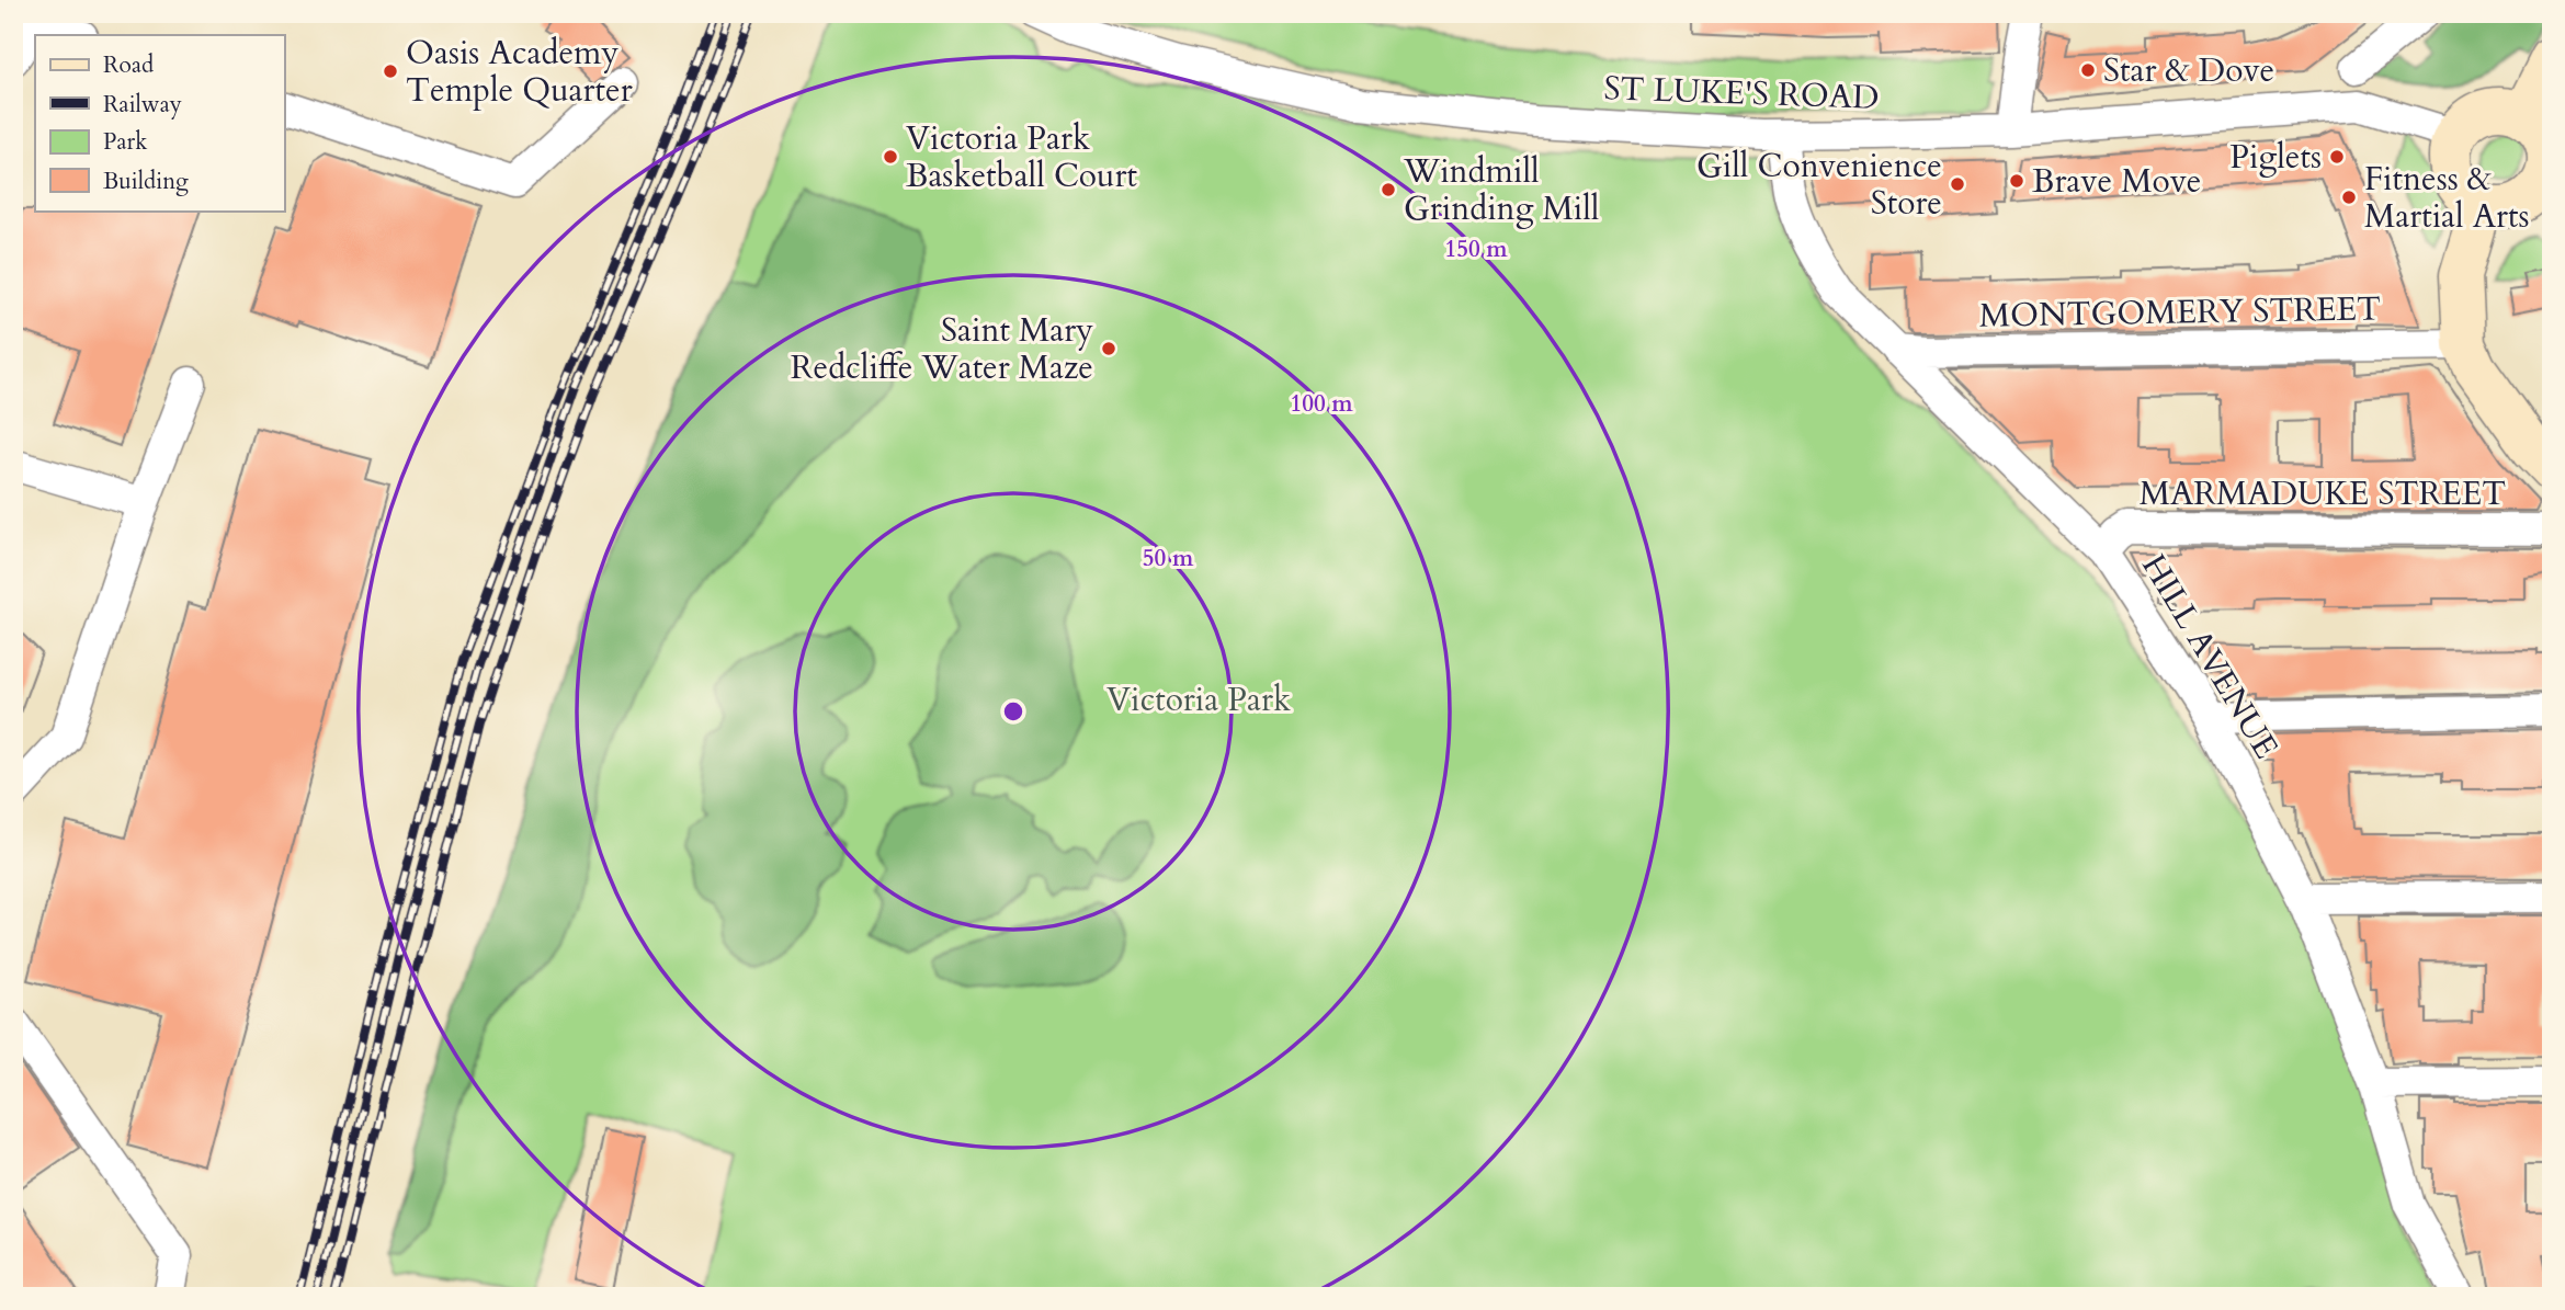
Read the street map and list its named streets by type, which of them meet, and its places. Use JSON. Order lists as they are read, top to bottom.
{
  "streets": {
    "street": [
      "ST LUKE'S ROAD",
      "MONTGOMERY STREET",
      "MARMADUKE STREET",
      "HILL AVENUE"
    ]
  },
  "crossings": [
    ["ST LUKE'S ROAD", "HILL AVENUE"],
    ["MONTGOMERY STREET", "HILL AVENUE"],
    ["MARMADUKE STREET", "HILL AVENUE"]
  ],
  "parks": ["Victoria Park"],
  "places": [
    "Star & Dove",
    "Oasis Academy Temple Quarter",
    "Victoria Park Basketball Court",
    "Piglets",
    "Brave Move",
    "Gill Convenience Store",
    "Windmill Grinding Mill",
    "Fitness & Martial Arts",
    "Saint Mary Redcliffe Water Maze"
  ],
  "legend": [
    "Road",
    "Railway",
    "Park",
    "Building"
  ],
  "rings": ["150 m", "100 m", "50 m"]
}
